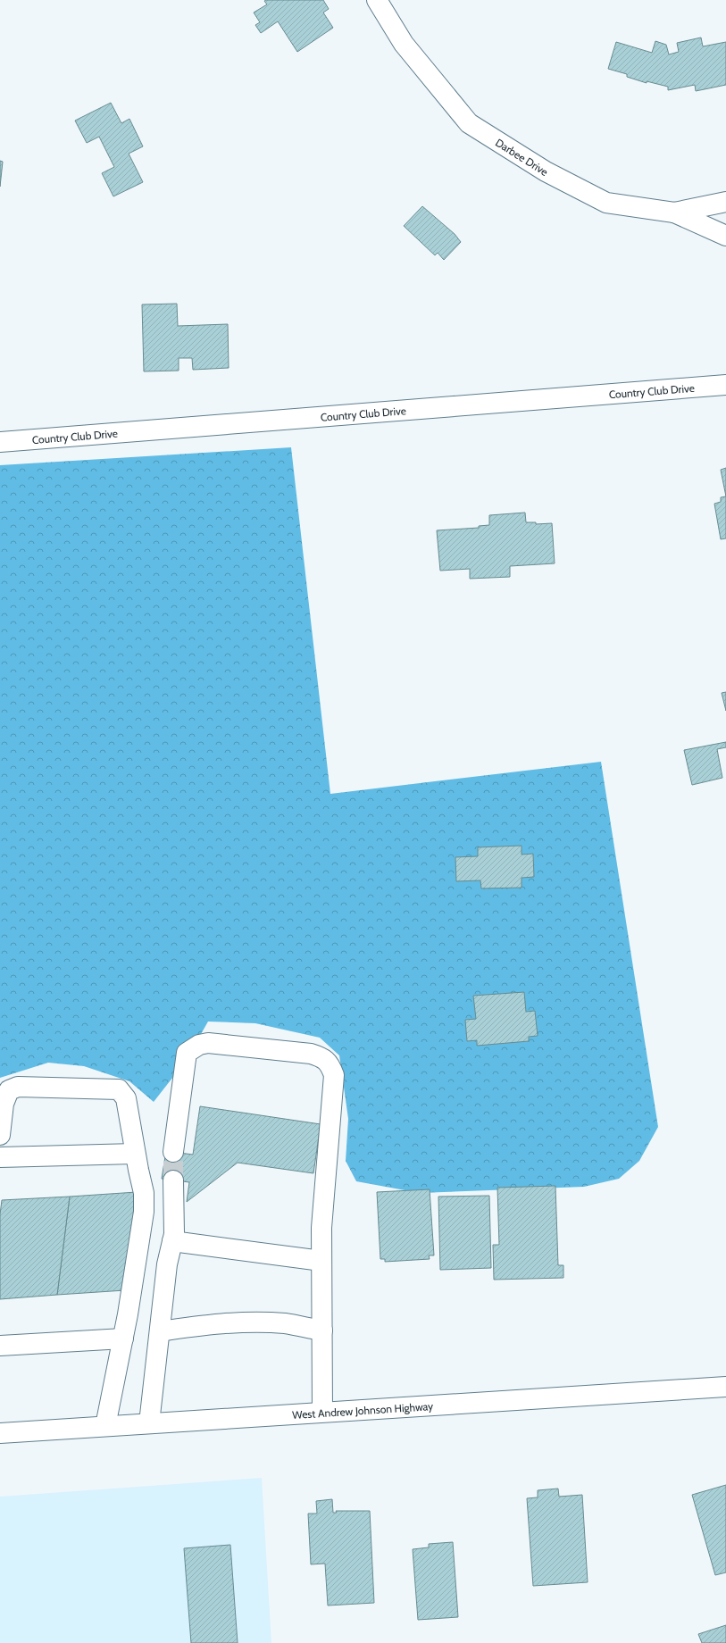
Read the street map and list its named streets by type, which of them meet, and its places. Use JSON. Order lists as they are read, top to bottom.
{
  "streets": {
    "street": ["Darbee Drive", "Country Club Drive", "West Andrew Johnson Highway"]
  }
}
